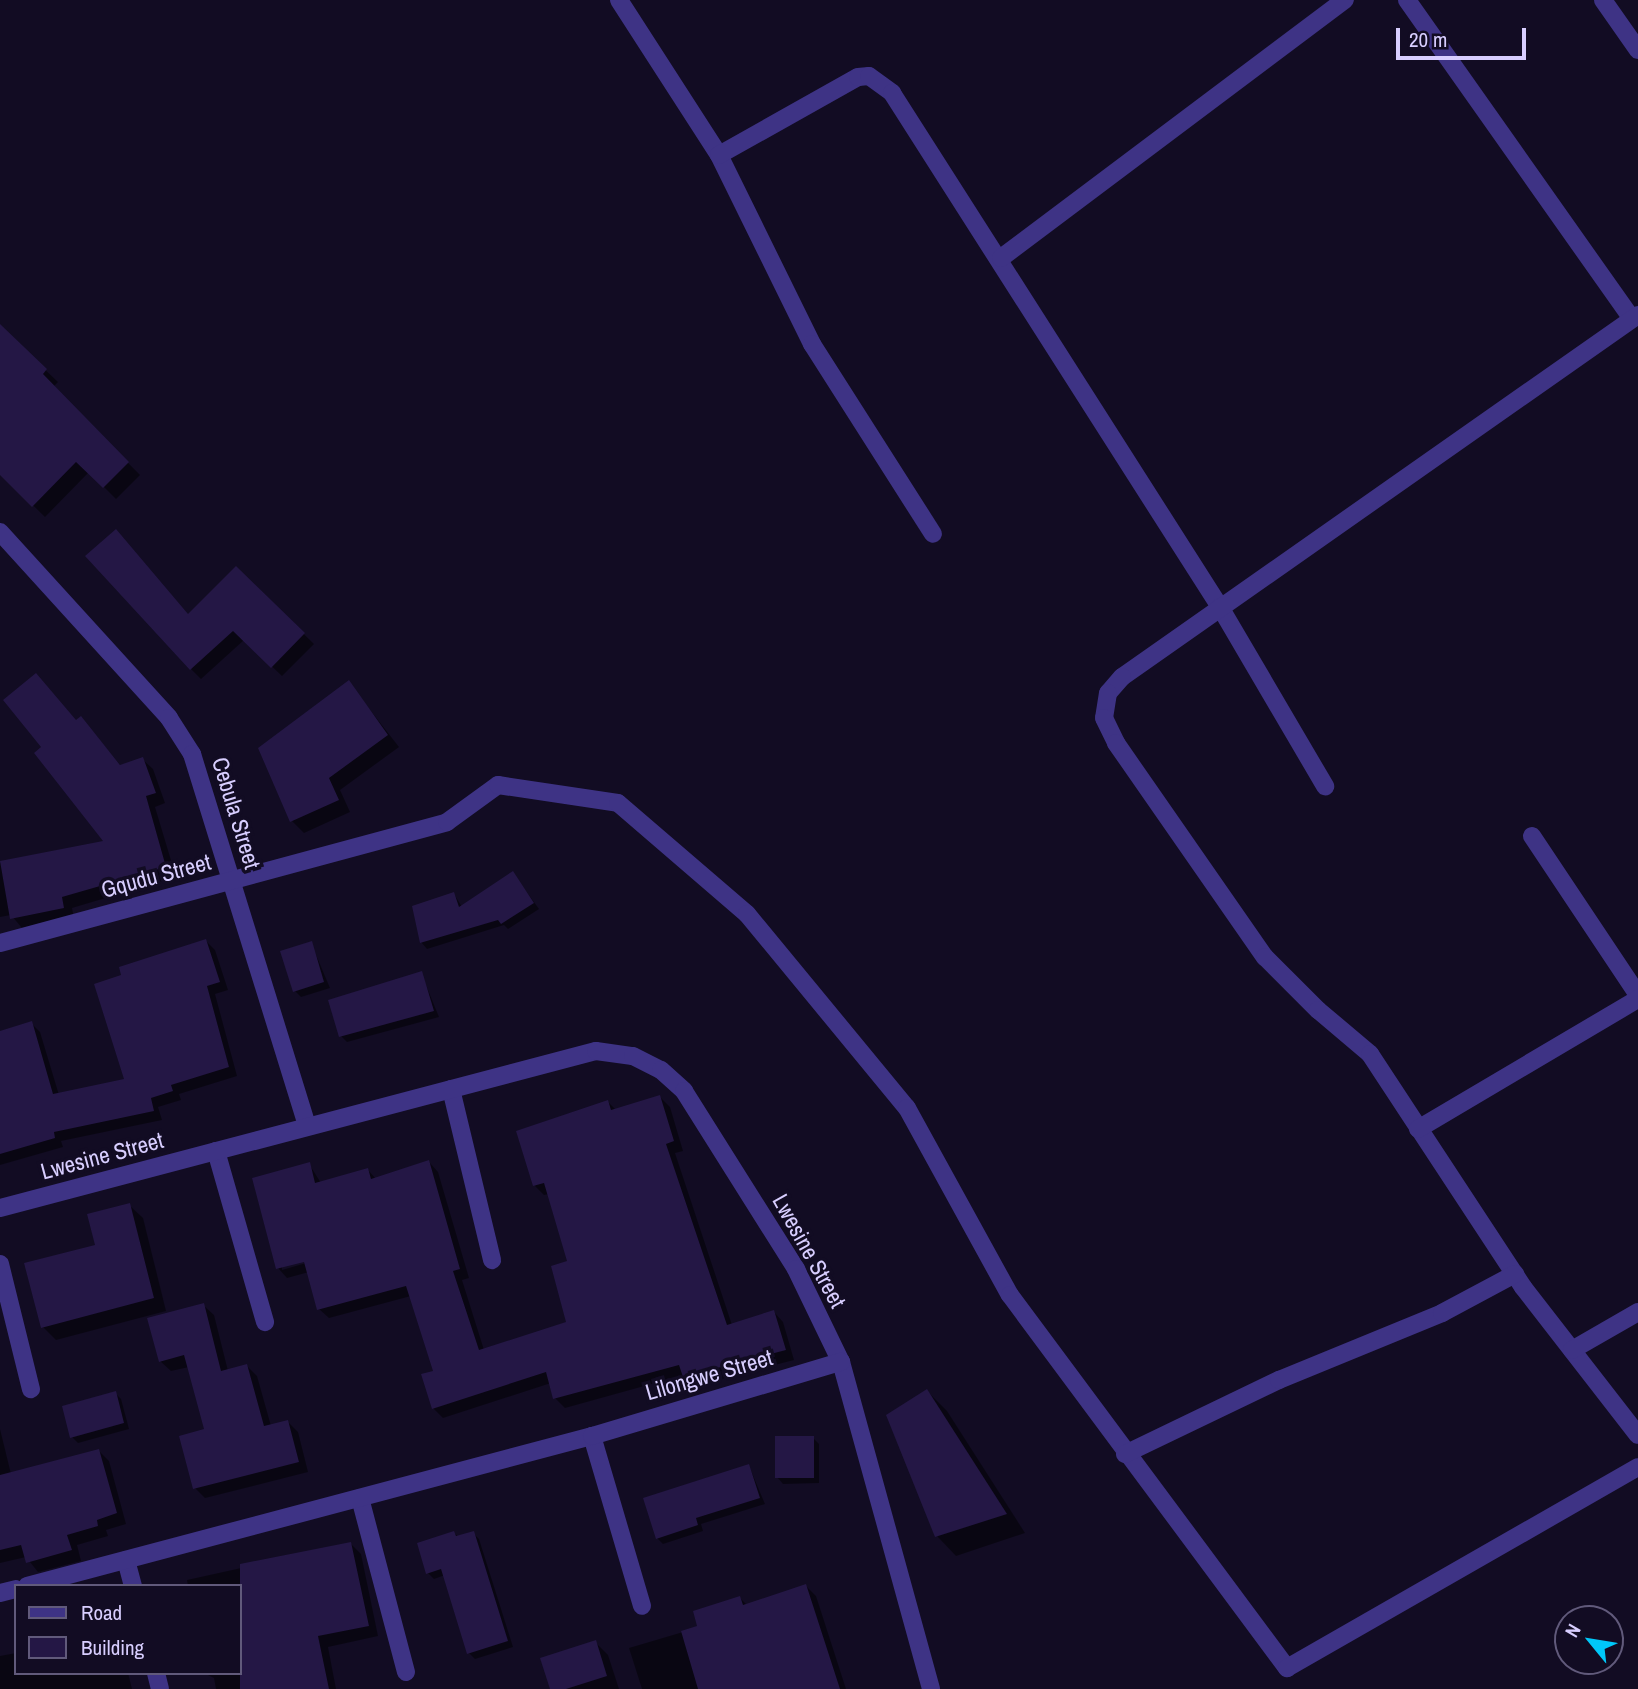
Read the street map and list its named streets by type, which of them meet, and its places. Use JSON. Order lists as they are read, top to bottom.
{
  "streets": {
    "street": [
      "Cebula Street",
      "Gqudu Street",
      "Lwesine Street",
      "Lilongwe Street"
    ]
  },
  "crossings": [
    ["Cebula Street", "Gqudu Street"],
    ["Cebula Street", "Lwesine Street"],
    ["Lwesine Street", "Lilongwe Street"]
  ],
  "legend": ["Road", "Building"],
  "scale_bar": "20 m",
  "north": "top left"
}
